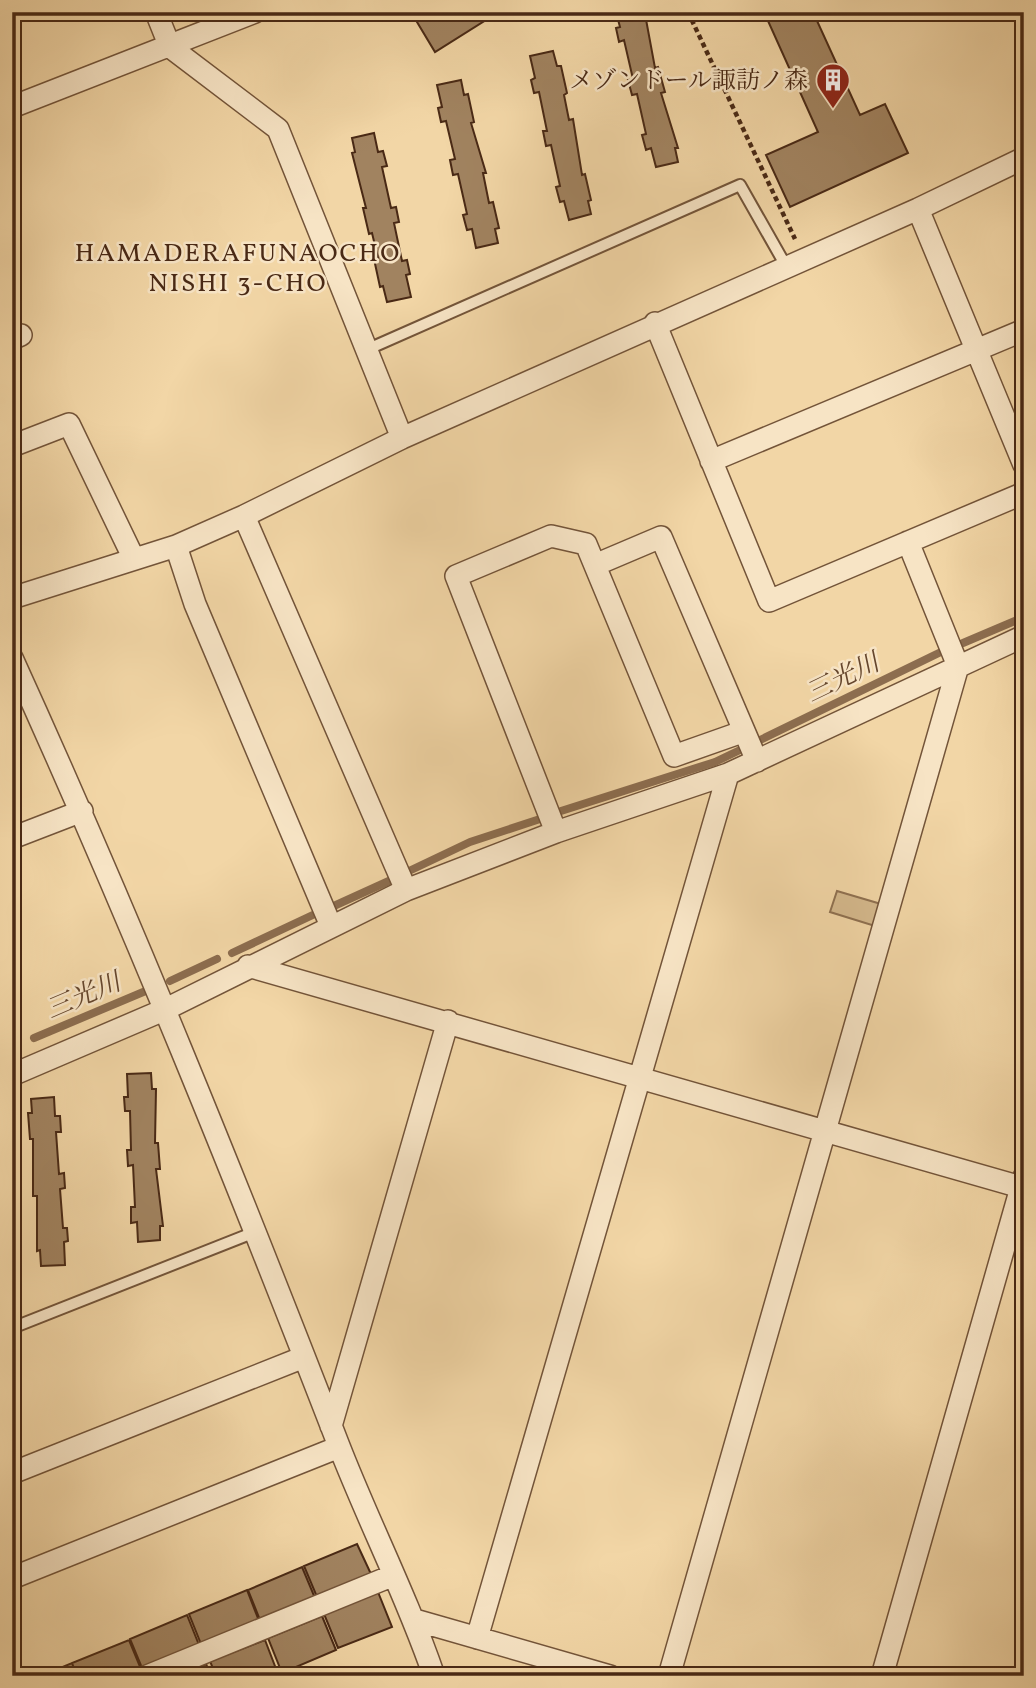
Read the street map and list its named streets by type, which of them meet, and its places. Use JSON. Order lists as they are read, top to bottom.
{
  "districts": ["HAMADERAFUNAOCHO NISHI 3-CHO"],
  "water": ["三光川"],
  "places": {
    "building": ["メゾンドール諏訪ノ森"]
  }
}
